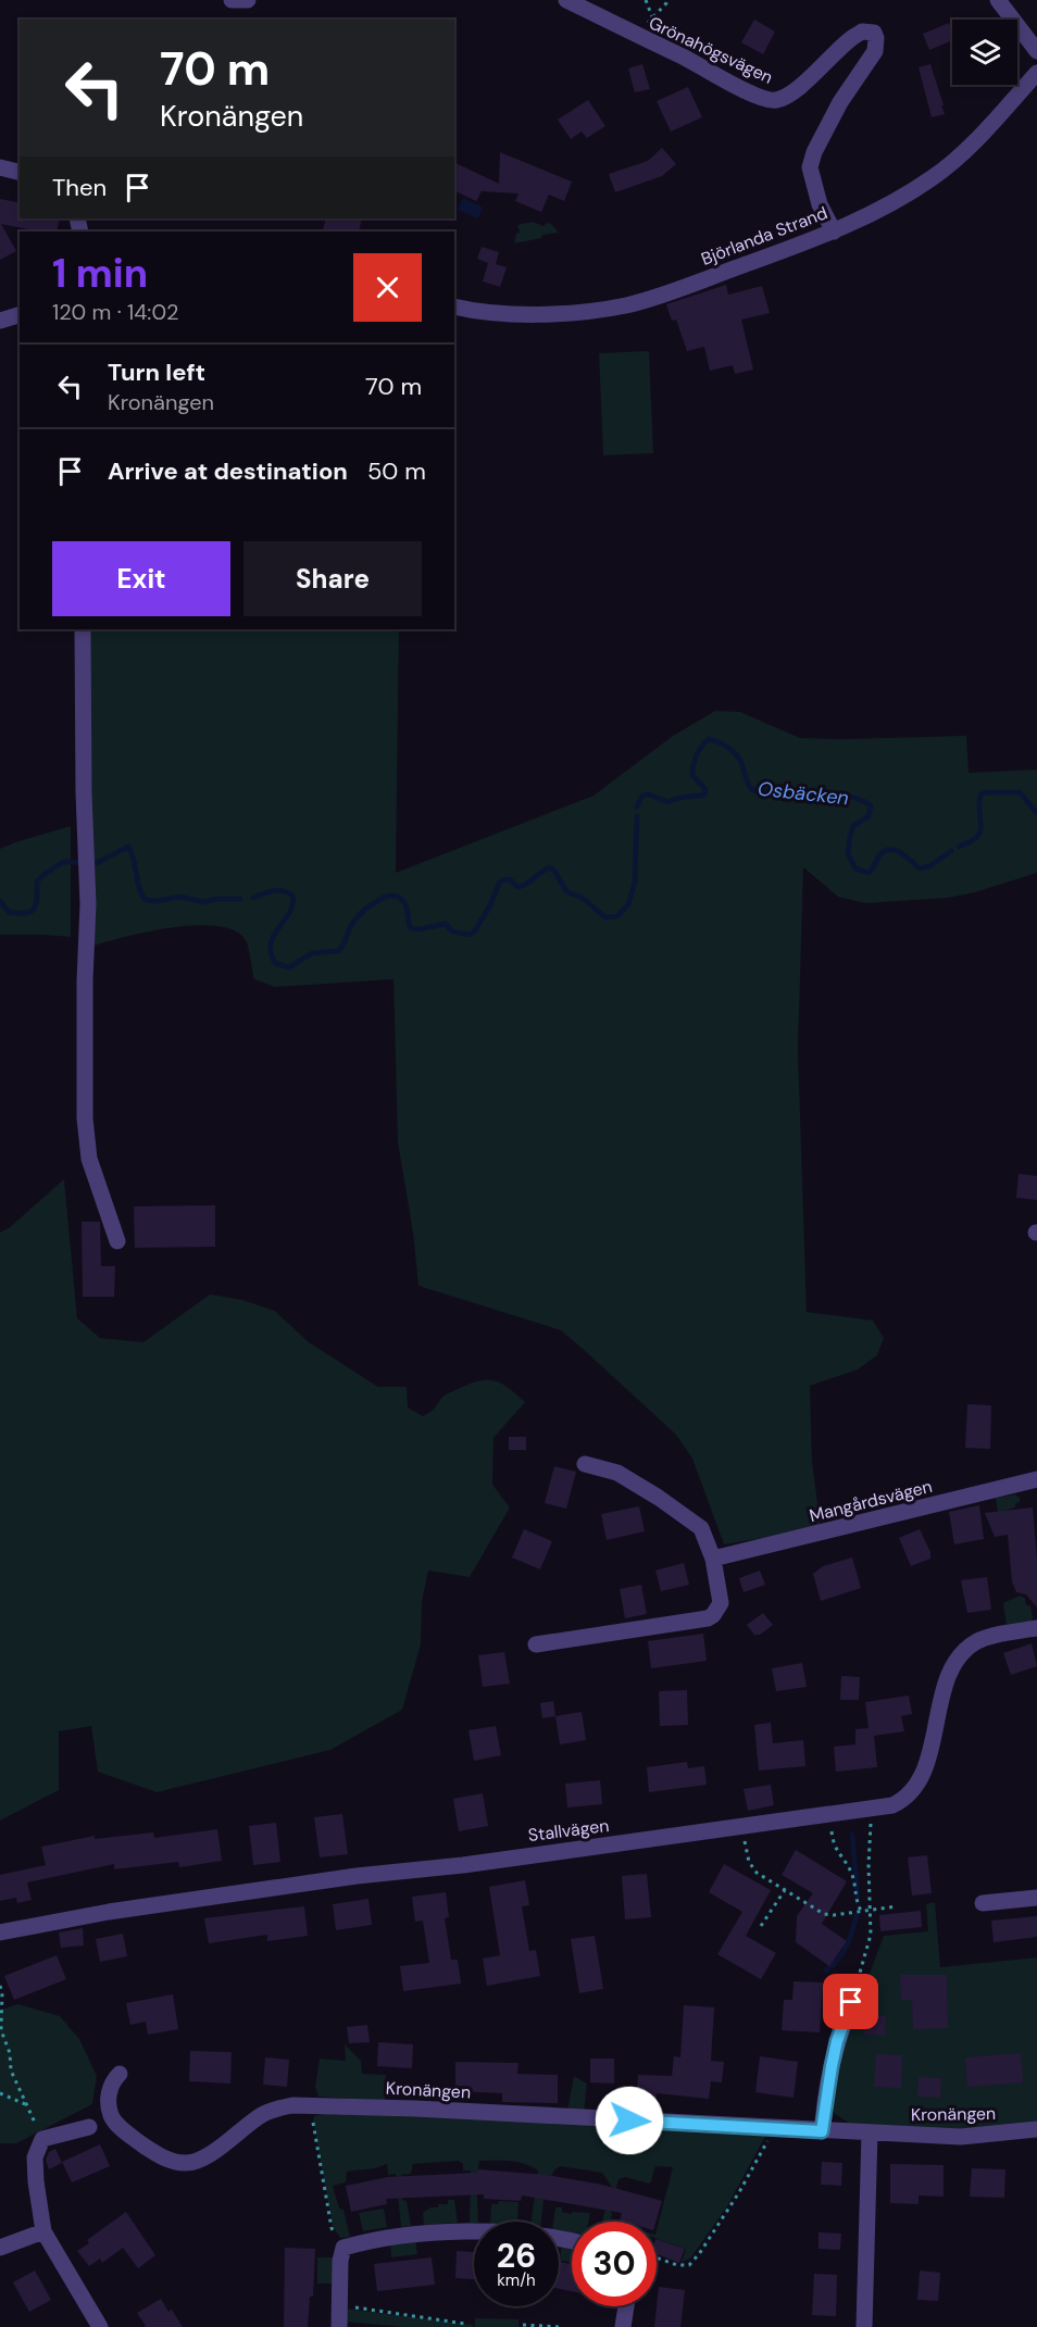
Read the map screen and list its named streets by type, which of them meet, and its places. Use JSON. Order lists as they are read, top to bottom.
{
  "streets": {
    "street": [
      "Grönahögsvägen",
      "Björlanda Strand",
      "Mangårdsvägen",
      "Stallvägen",
      "Kronängen"
    ]
  },
  "crossings": [
    ["Grönahögsvägen", "Björlanda Strand"]
  ],
  "water": ["Osbäcken"],
  "page": {
    "turn": ["70 m", "Kronängen"],
    "then": "Then",
    "heading": ["1 min", "120 m · 14:02"],
    "list": [
      {
        "name": "Turn left",
        "note": "Kronängen",
        "value": "70 m"
      },
      {
        "name": "Arrive at destination",
        "value": "50 m"
      }
    ],
    "buttons": ["Exit", "Share"],
    "speed": "26 km/h",
    "limit": "30"
  }
}
